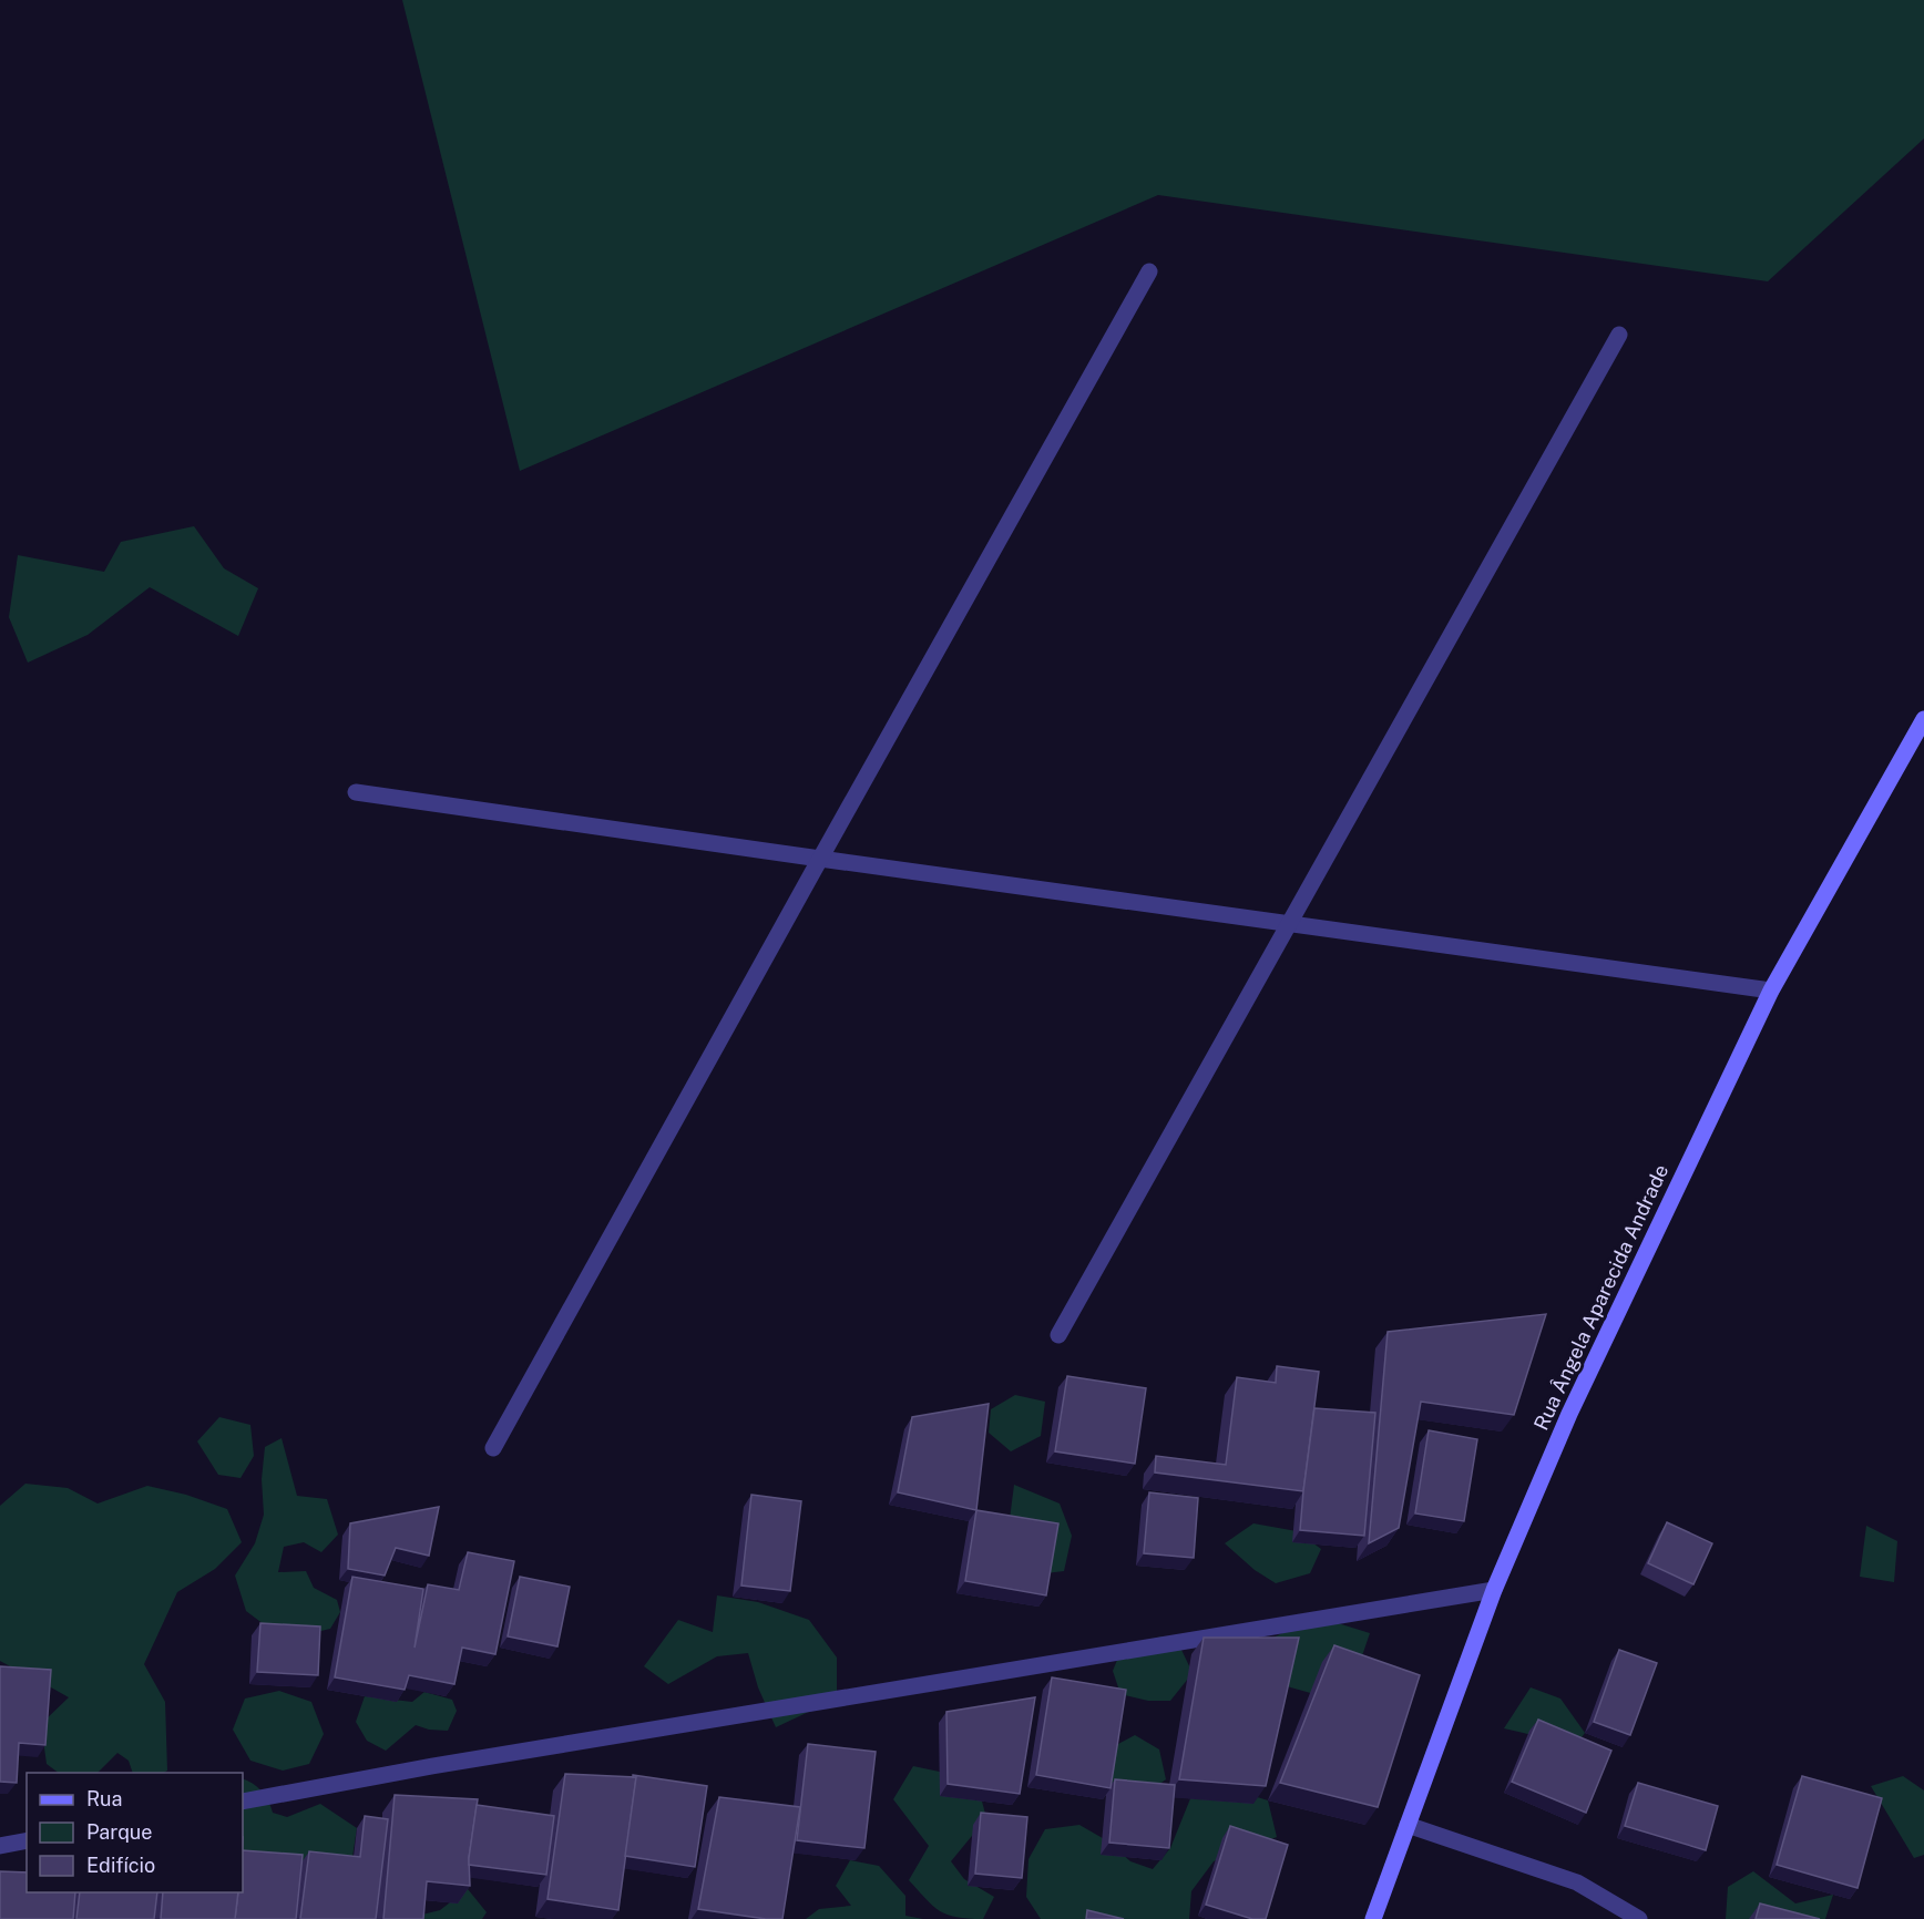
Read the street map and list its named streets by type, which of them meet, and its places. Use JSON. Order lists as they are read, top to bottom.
{
  "streets": {
    "street": ["Rua Ângela Aparecida Andrade"]
  },
  "legend": ["Rua", "Parque", "Edifício"]
}
